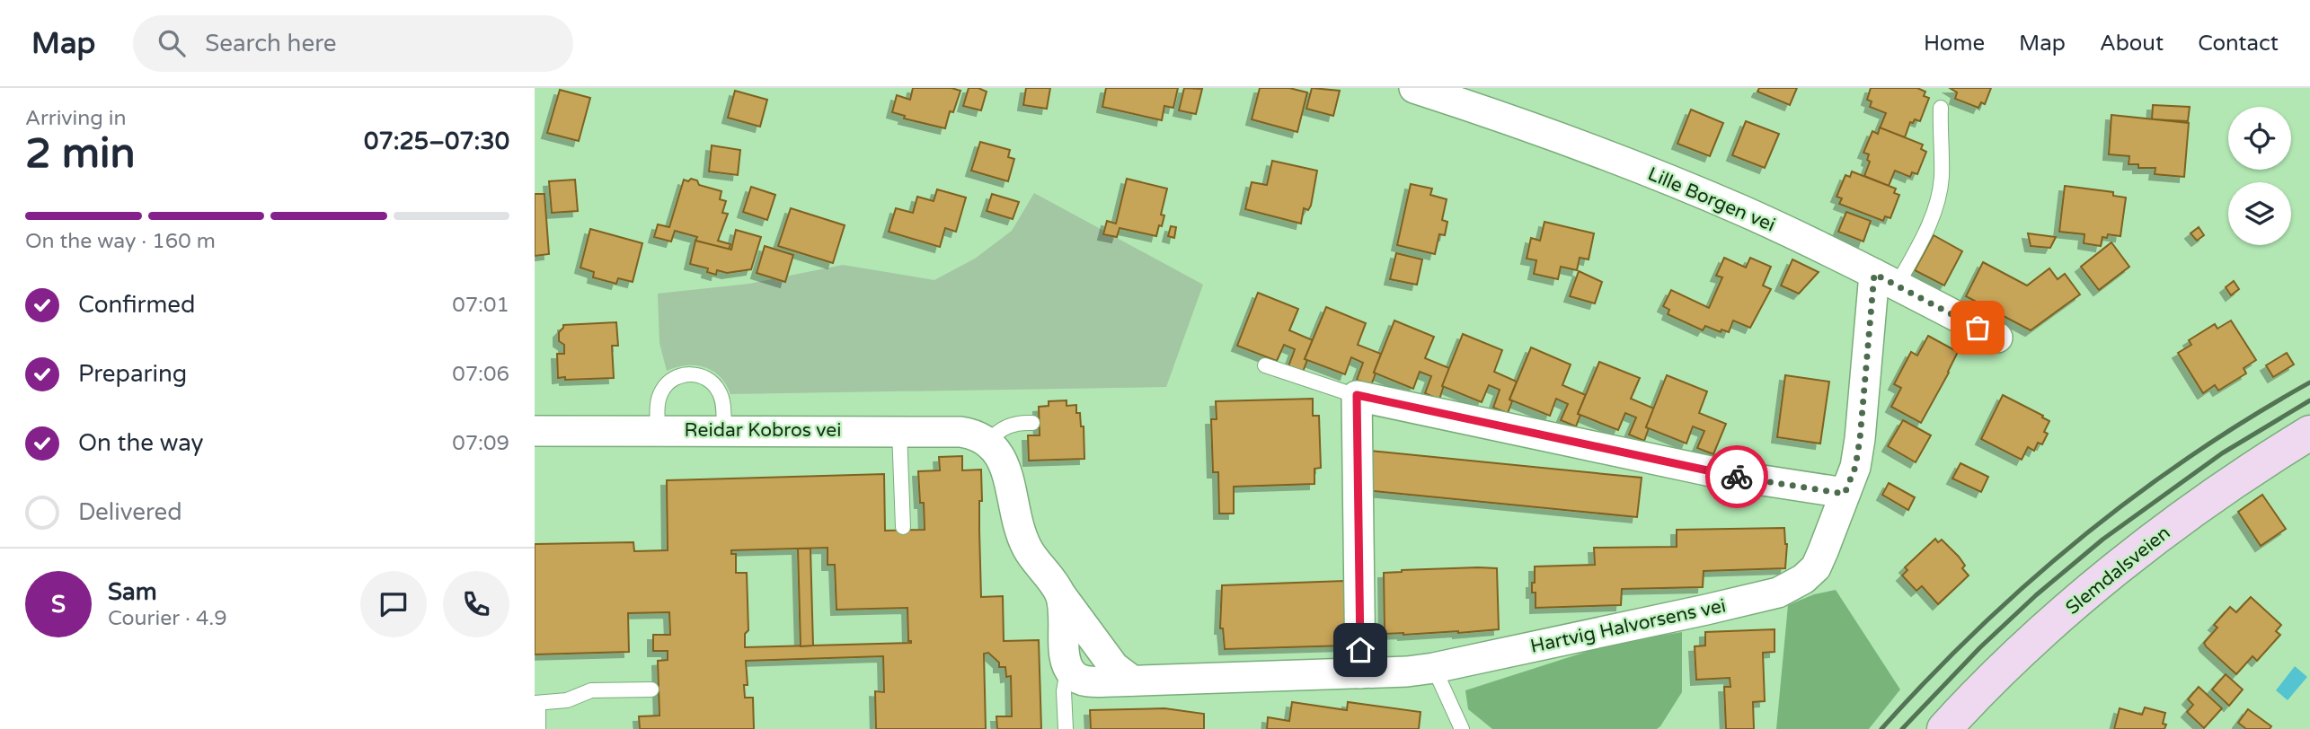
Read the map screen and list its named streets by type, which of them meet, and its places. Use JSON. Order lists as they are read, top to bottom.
{
  "streets": {
    "main road": ["Slemdalsveien"],
    "street": ["Lille Borgen vei", "Reidar Kobros vei", "Hartvig Halvorsens vei"]
  },
  "crossings": [
    ["Lille Borgen vei", "Hartvig Halvorsens vei"]
  ],
  "page": {
    "header": "Map",
    "search": "Search here",
    "nav": [
      "Home",
      "Map",
      "About",
      "Contact"
    ],
    "heading": ["2 min", "Arriving in", "07:25–07:30"],
    "panel": ["Sam", "Courier · 4.9"],
    "bar": "On the way · 160 m",
    "list": [
      ["Confirmed", "07:01"],
      ["Preparing", "07:06"],
      ["On the way", "07:09"],
      "Delivered"
    ],
    "round": "S"
  }
}
